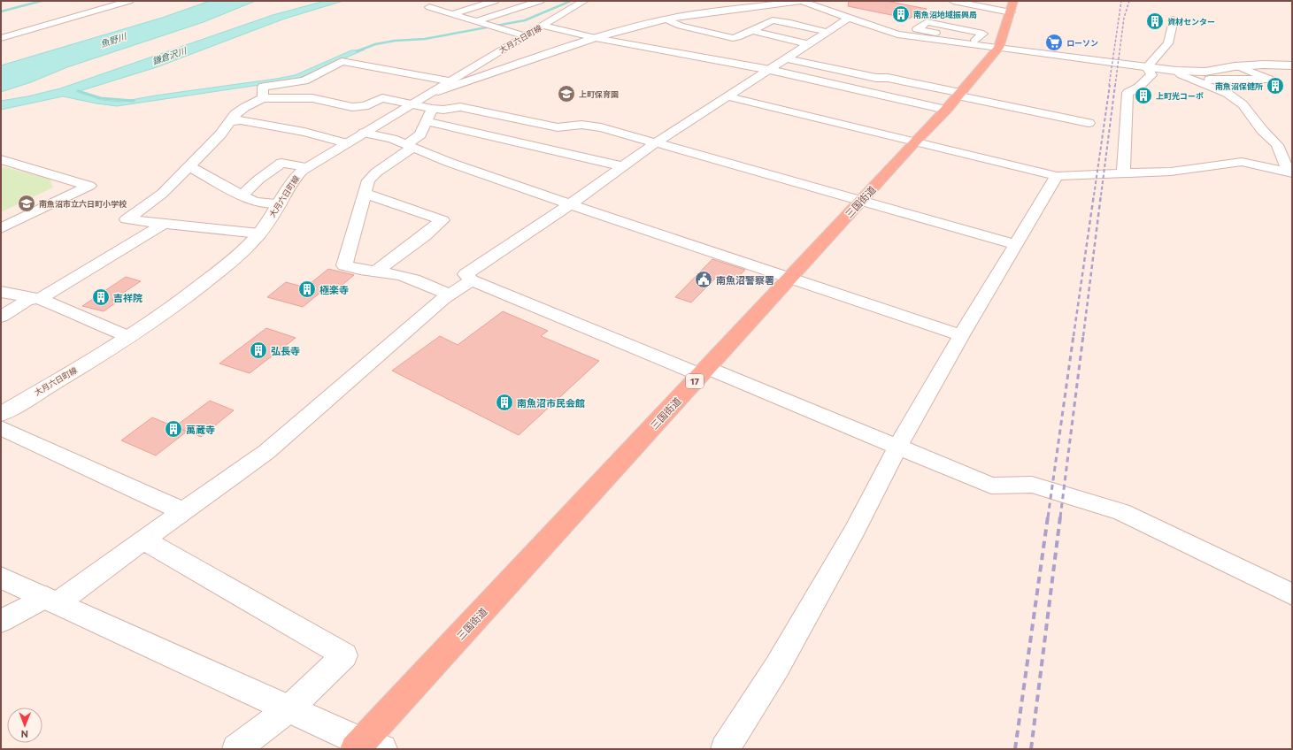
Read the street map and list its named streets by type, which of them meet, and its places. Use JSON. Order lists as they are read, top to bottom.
{
  "streets": {
    "highway": ["三国街道", "17"],
    "street": ["大月六日町線"]
  },
  "water": ["魚野川", "鎌倉沢川"],
  "places": {
    "building": [
      "南魚沼地域振興局",
      "資材センター",
      "南魚沼保健所",
      "上町光コーポ",
      "極楽寺",
      "吉祥院",
      "弘長寺",
      "南魚沼市民会館",
      "萬蔵寺"
    ],
    "supermarket": ["ローソン"],
    "school or university": ["上町保育園", "南魚沼市立六日町小学校"],
    "public building": ["南魚沼警察署"]
  },
  "north": "bottom"
}
